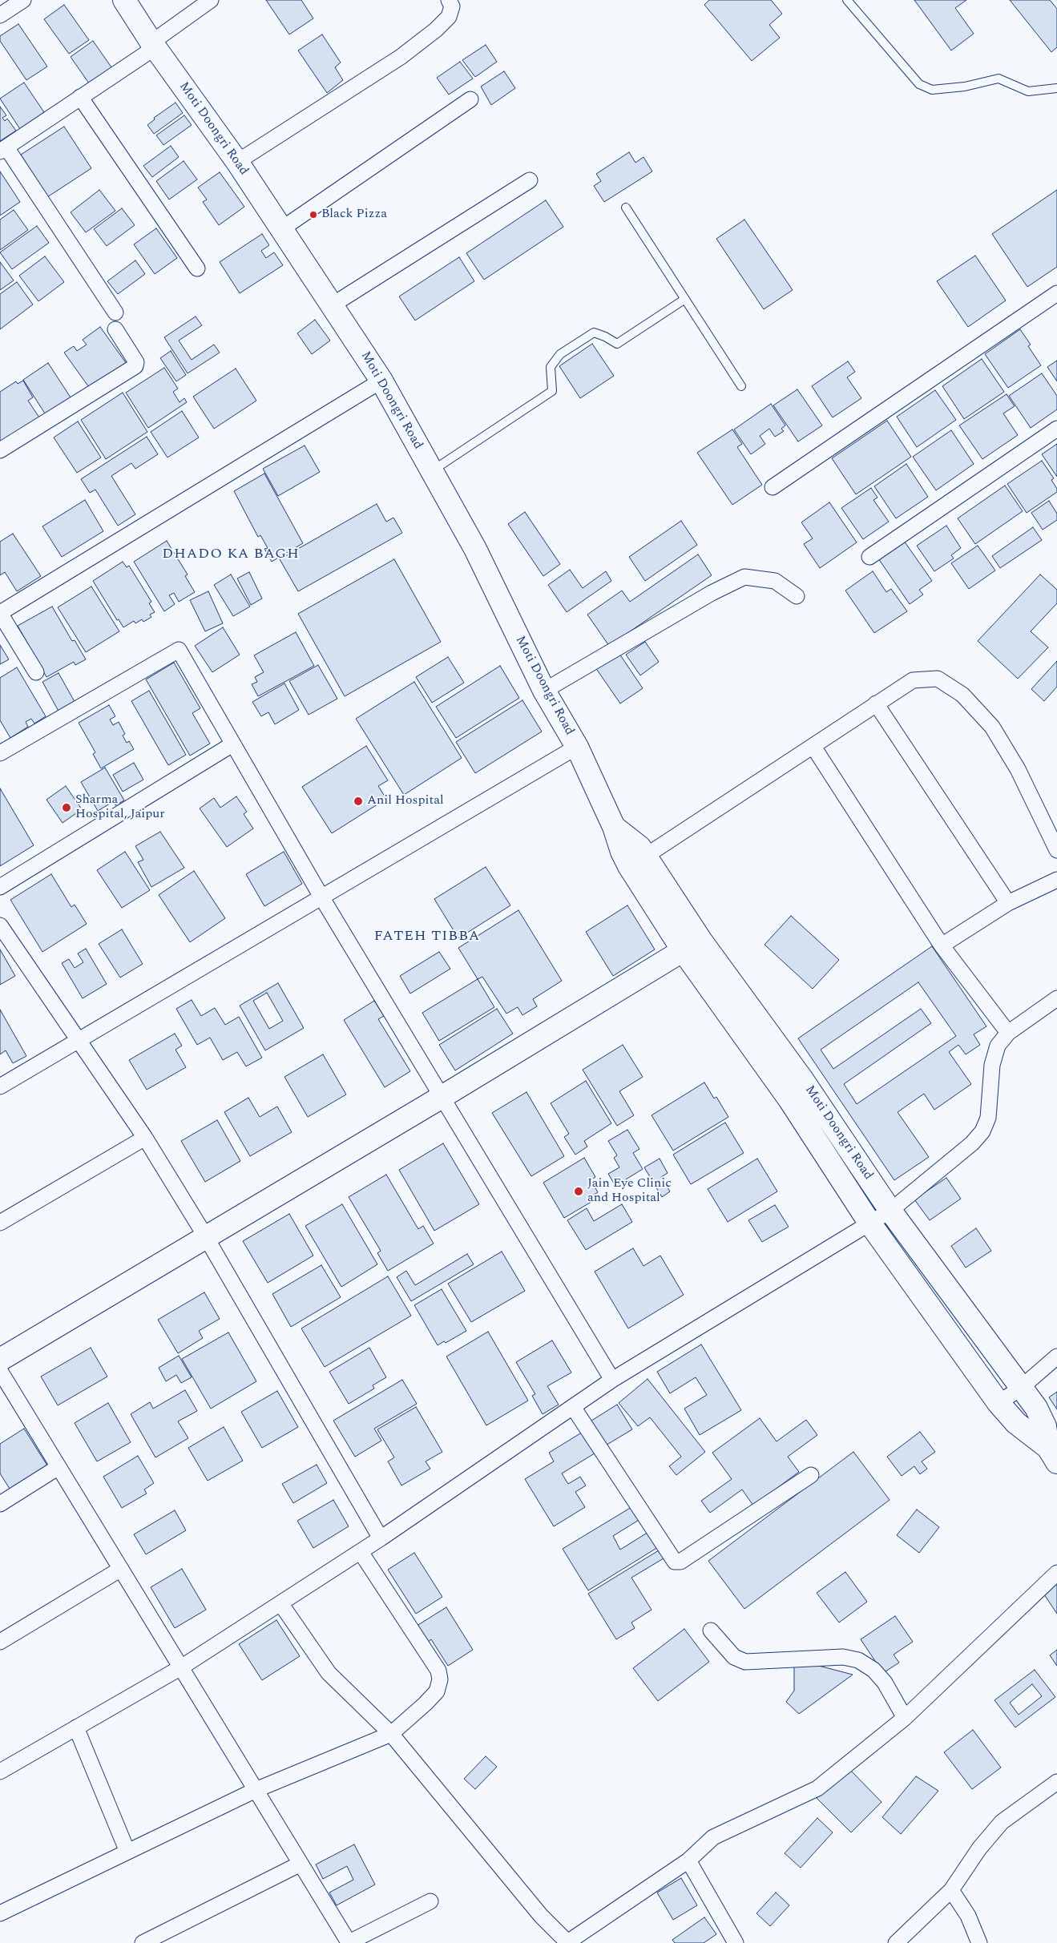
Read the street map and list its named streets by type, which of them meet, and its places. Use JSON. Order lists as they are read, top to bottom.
{
  "streets": {
    "street": ["Moti Doongri Road"]
  },
  "districts": ["DHADO KA BAGH", "FATEH TIBBA"],
  "places": [
    "Black Pizza",
    "Anil Hospital",
    "Sharma Hospital, Jaipur",
    "Jain Eye Clinic and Hospital"
  ]
}
